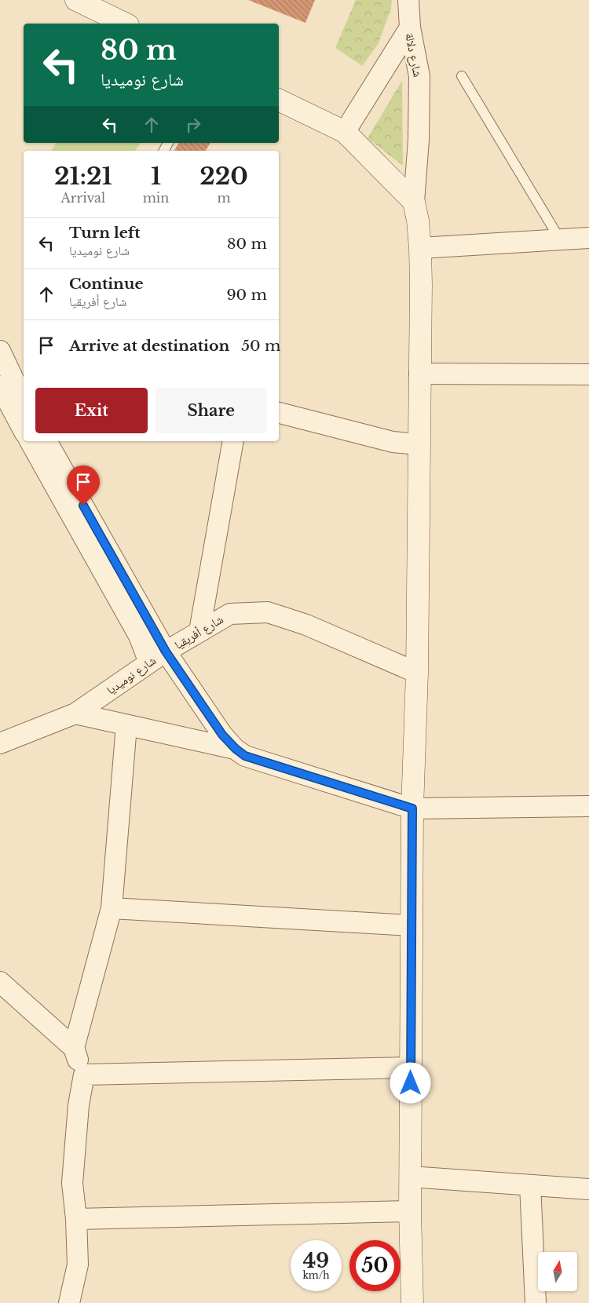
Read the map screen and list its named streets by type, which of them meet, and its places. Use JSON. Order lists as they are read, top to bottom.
{
  "streets": {
    "street": ["شارع دلالة", "شارع أفريقيا", "شارع نوميديا"]
  },
  "crossings": [
    ["شارع أفريقيا", "شارع نوميديا"]
  ],
  "north": "top",
  "page": {
    "turn": ["80 m", "شارع نوميديا"],
    "eta": [
      "21:21",
      "Arrival",
      "1",
      "min",
      "220",
      "m"
    ],
    "list": [
      {
        "name": "Turn left",
        "note": "شارع نوميديا",
        "value": "80 m"
      },
      {
        "name": "Continue",
        "note": "شارع أفريقيا",
        "value": "90 m"
      },
      {
        "name": "Arrive at destination",
        "value": "50 m"
      }
    ],
    "buttons": ["Exit", "Share"],
    "speed": "49 km/h",
    "limit": "50"
  }
}
